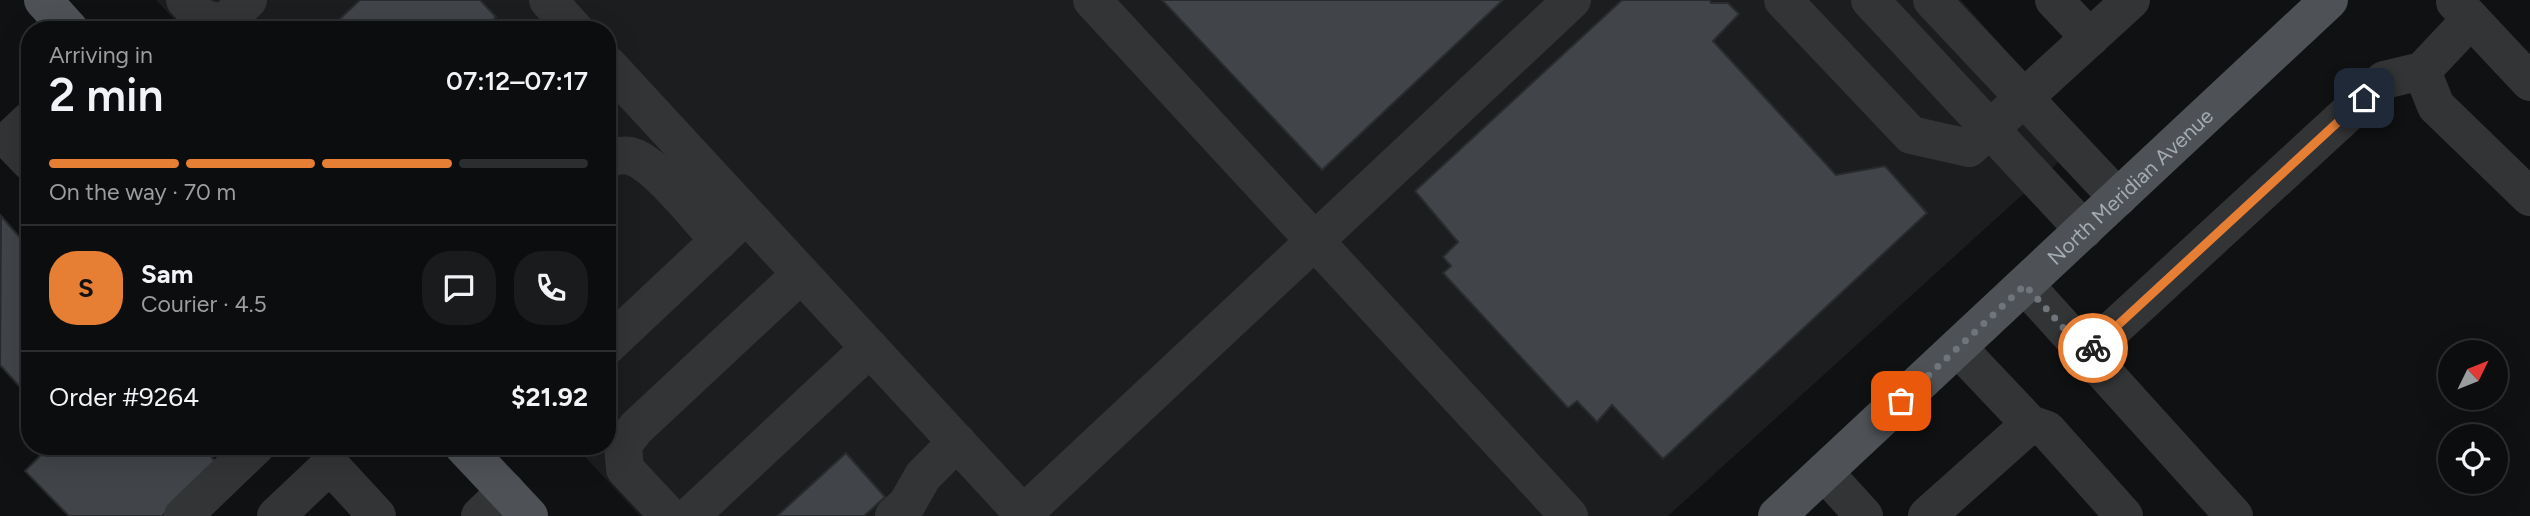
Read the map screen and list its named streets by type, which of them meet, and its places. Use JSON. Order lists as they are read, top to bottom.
{
  "streets": {
    "main road": ["North Meridian Avenue"]
  },
  "north": "top right",
  "page": {
    "heading": ["2 min", "Arriving in", "07:12–07:17"],
    "panel": [
      "Sam",
      "Courier · 4.5",
      "Order #9264",
      "$21.92"
    ],
    "bar": "On the way · 70 m",
    "round": "S"
  }
}
